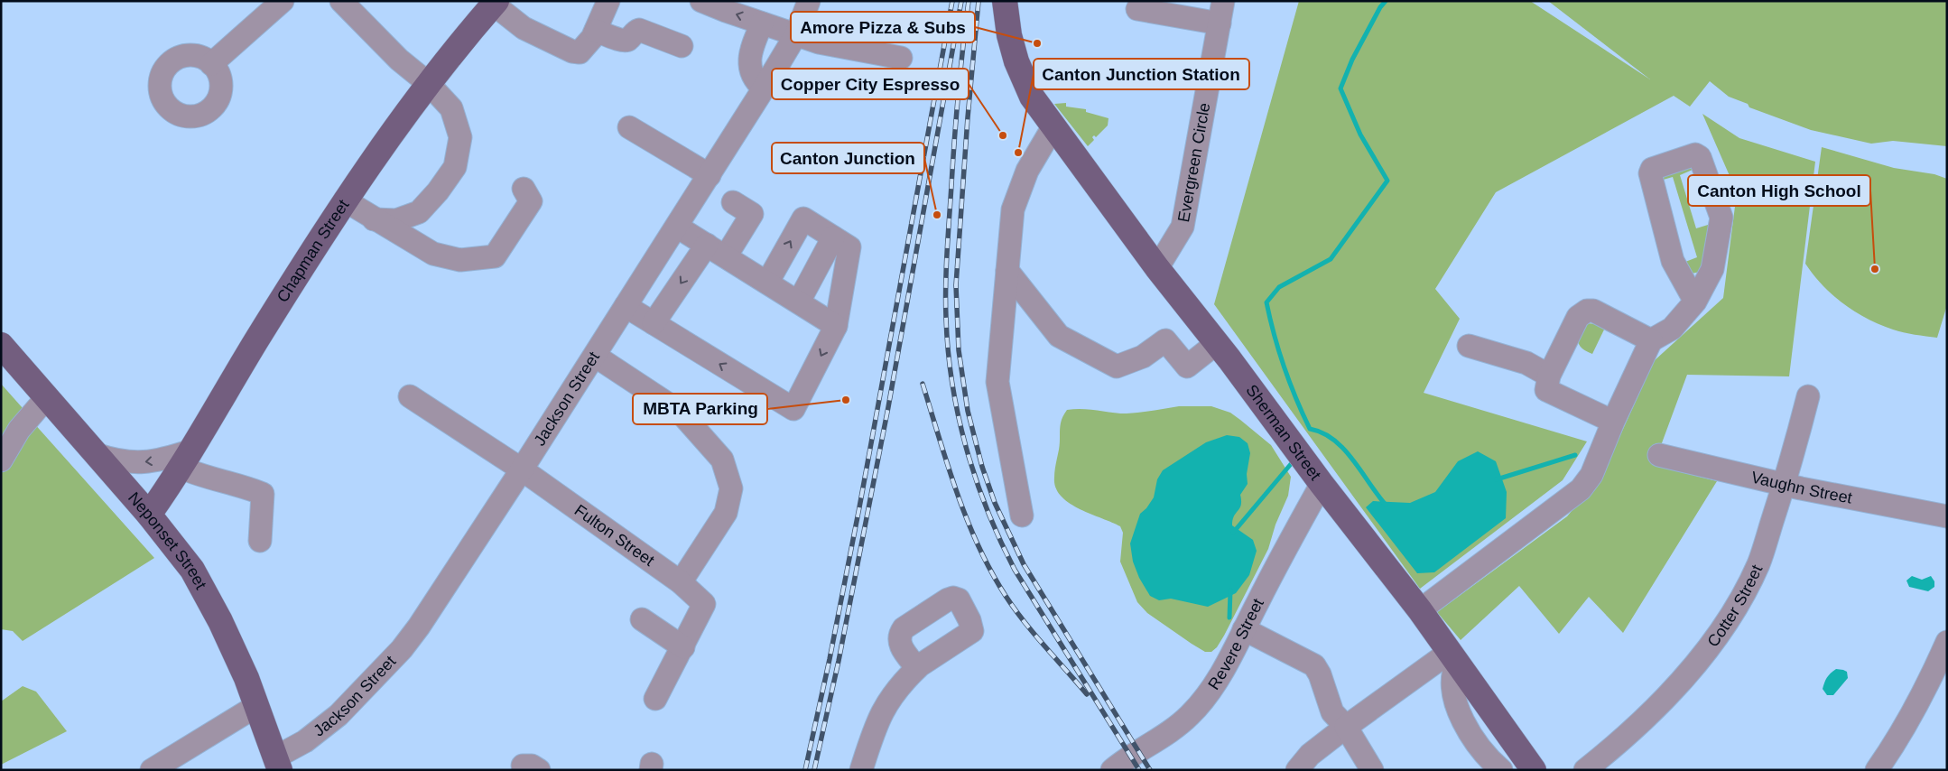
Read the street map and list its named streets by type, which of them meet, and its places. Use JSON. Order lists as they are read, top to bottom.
{
  "streets": {
    "main road": ["Chapman Street", "Sherman Street", "Neponset Street"],
    "street": [
      "Evergreen Circle",
      "Jackson Street",
      "Vaughn Street",
      "Fulton Street",
      "Cotter Street",
      "Revere Street"
    ]
  },
  "crossings": [
    ["Evergreen Circle", "Sherman Street"],
    ["Chapman Street", "Neponset Street"],
    ["Jackson Street", "Fulton Street"],
    ["Jackson Street", "Neponset Street"],
    ["Sherman Street", "Revere Street"],
    ["Vaughn Street", "Cotter Street"]
  ],
  "places": [
    "Amore Pizza & Subs",
    "Copper City Espresso",
    "Canton Junction Station",
    "Canton Junction",
    "Canton High School",
    "MBTA Parking"
  ]
}
